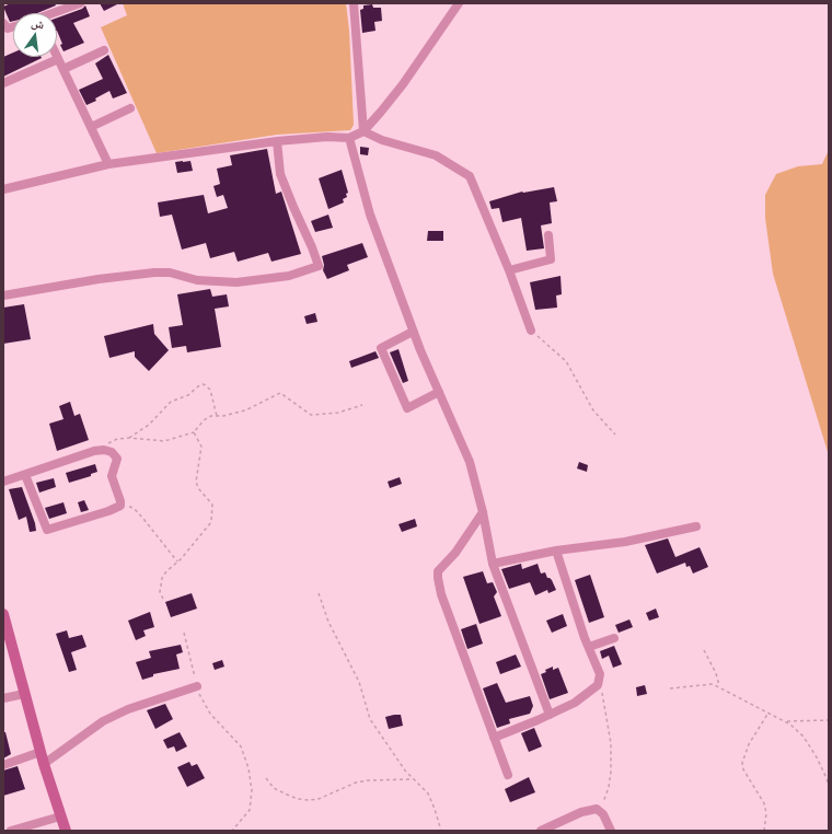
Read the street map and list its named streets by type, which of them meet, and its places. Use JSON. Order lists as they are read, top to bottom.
{
  "north": "top"
}
